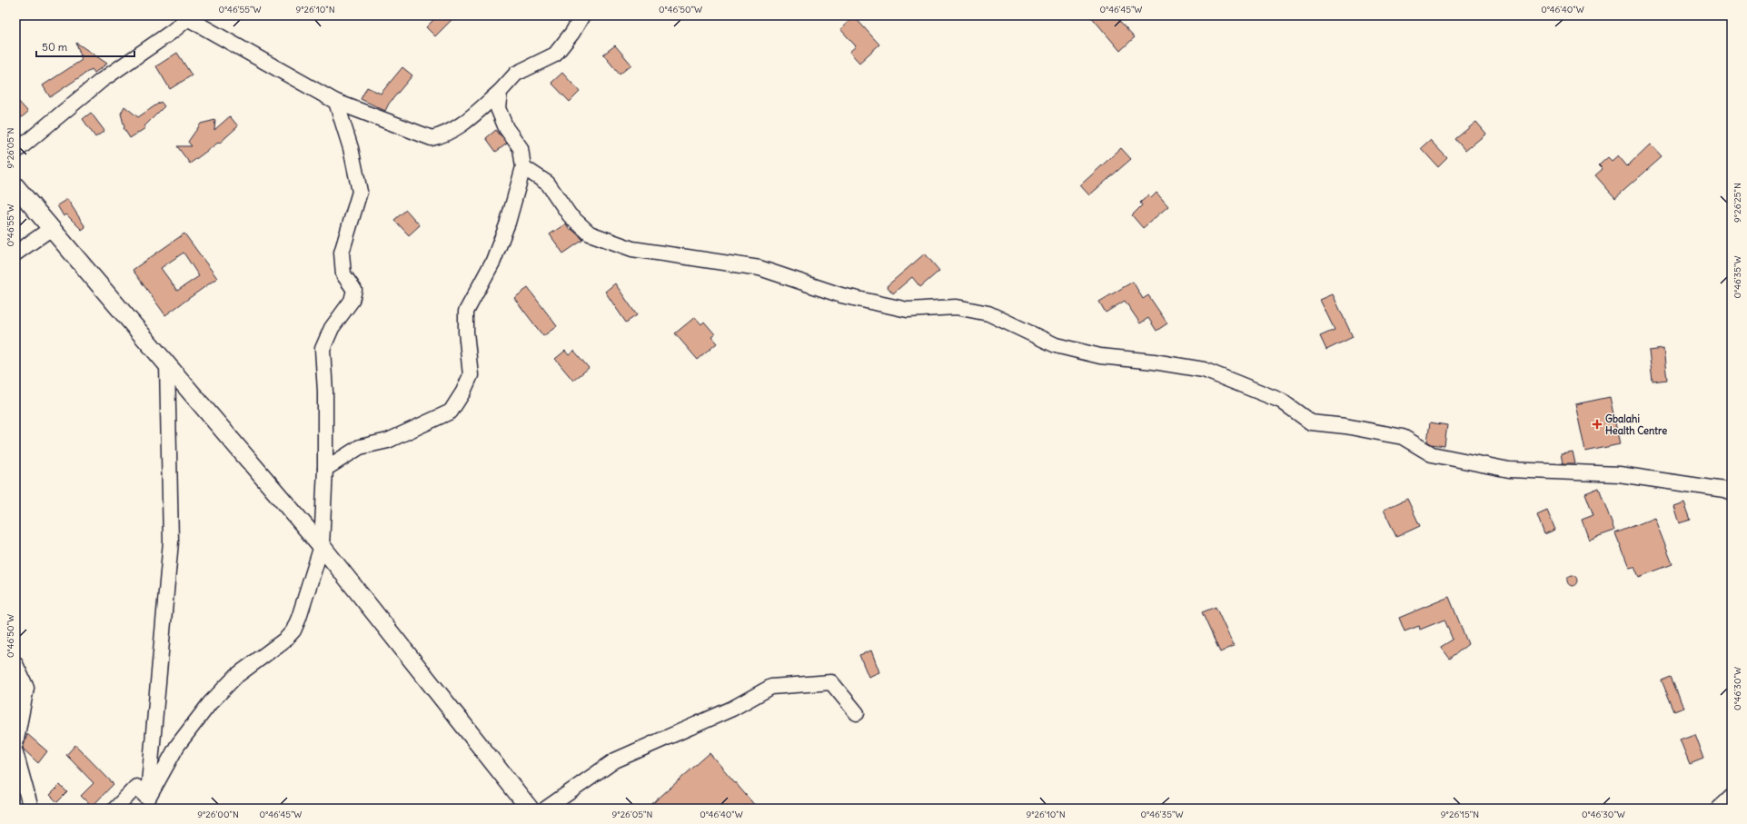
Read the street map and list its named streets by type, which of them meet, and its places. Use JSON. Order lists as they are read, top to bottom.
{
  "places": {
    "health": ["Gbalahi Health Centre"]
  },
  "scale_bar": "50 m",
  "coordinates": [
    "0°46'55\"W",
    "9°26'10\"N",
    "0°46'50\"W",
    "0°46'45\"W",
    "0°46'40\"W",
    "9°26'05\"N",
    "9°26'25\"N",
    "0°46'35\"W",
    "0°46'30\"W",
    "9°26'00\"N",
    "9°26'15\"N"
  ]
}
